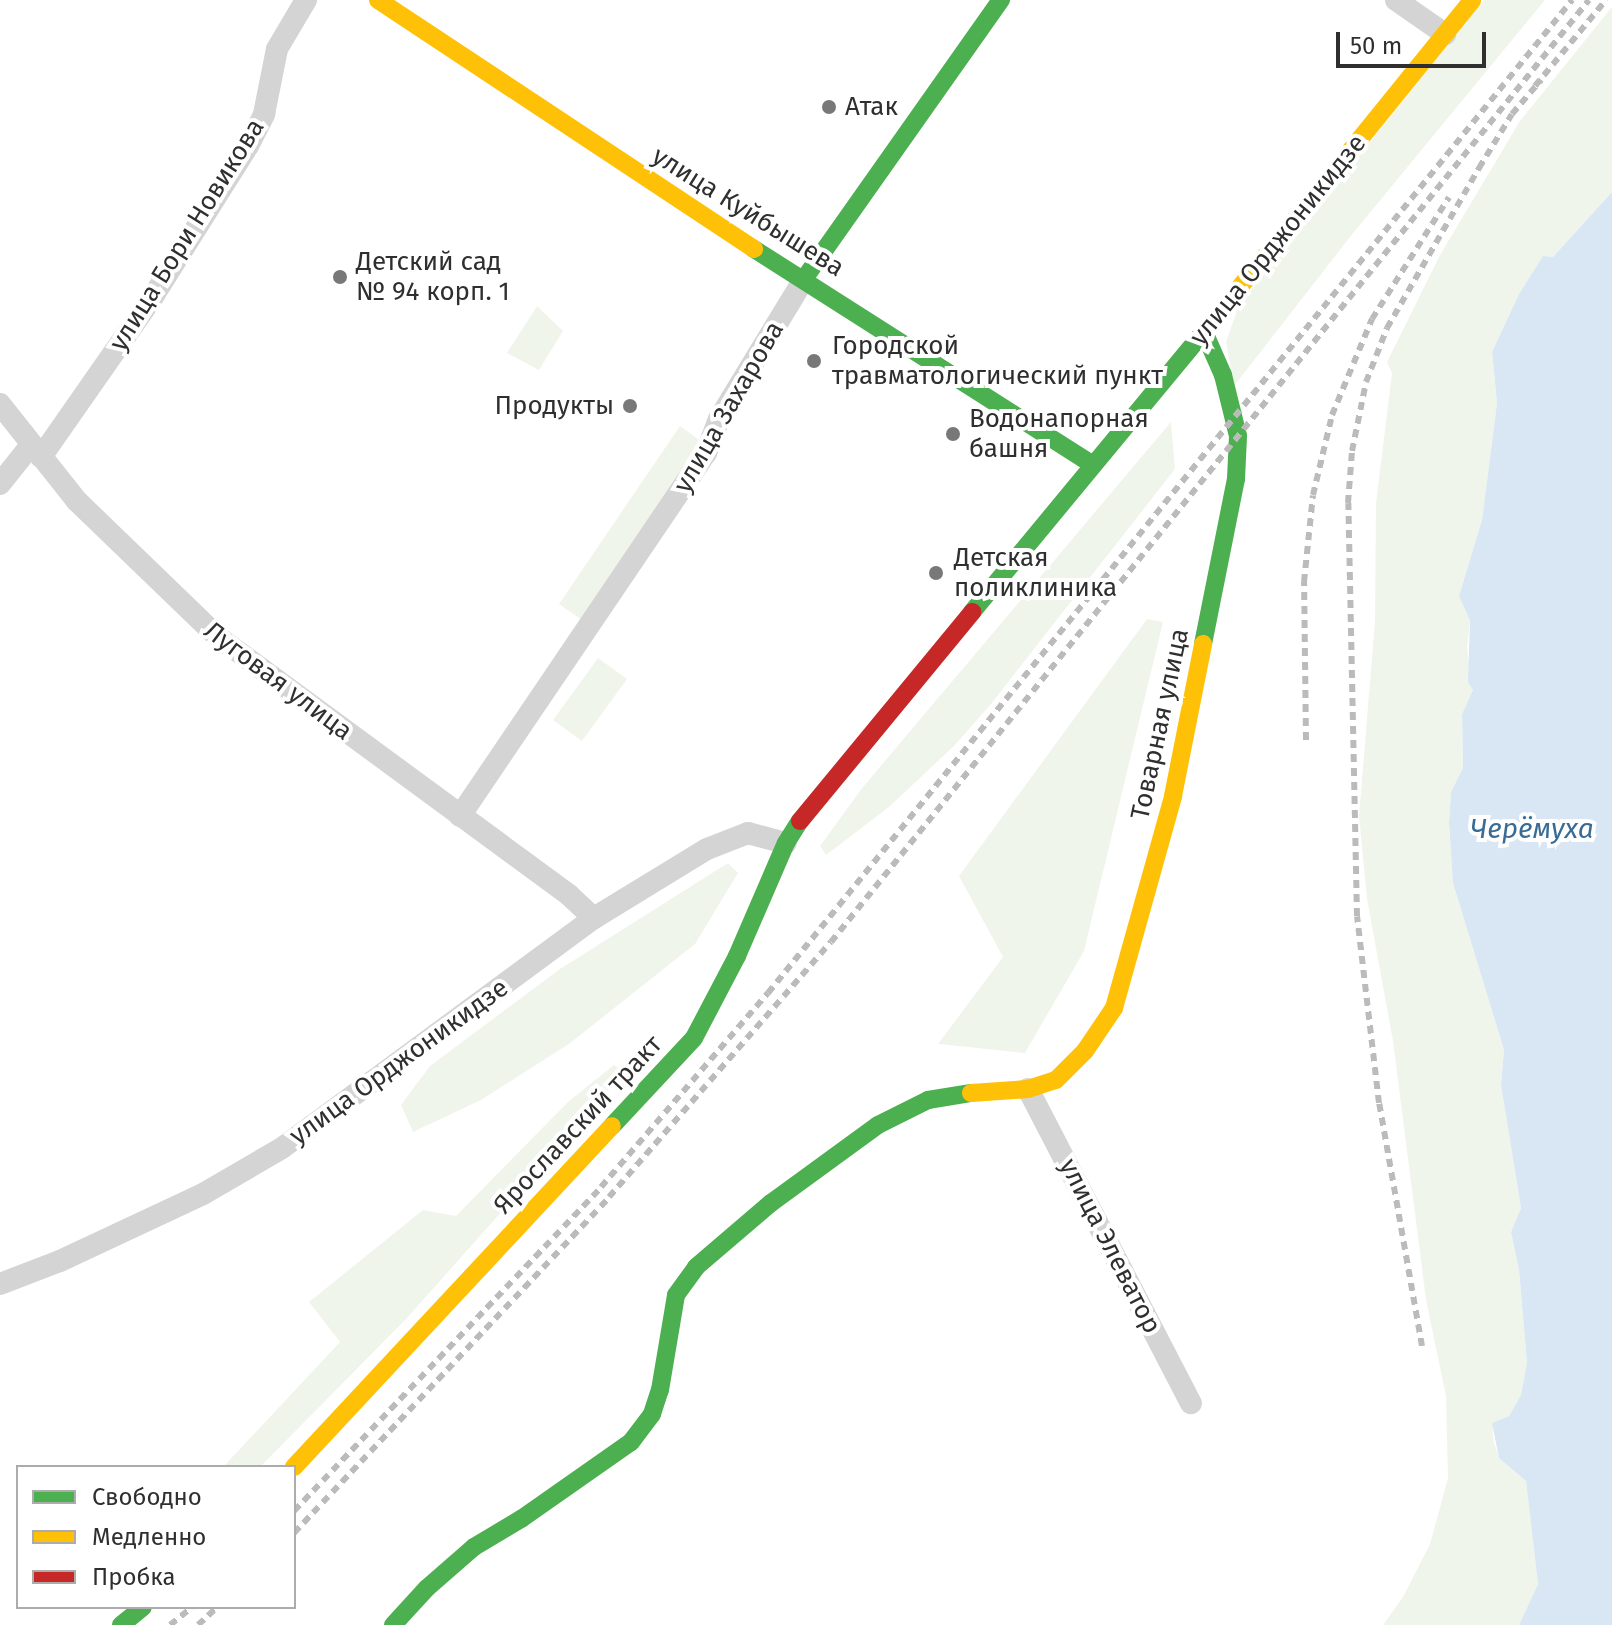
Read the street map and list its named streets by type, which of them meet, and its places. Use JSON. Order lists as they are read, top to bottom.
{
  "streets": {
    "street": [
      "улица Куйбышева",
      "улица Бори Новикова",
      "улица Орджоникидзе",
      "улица Захарова",
      "Луговая улица",
      "Товарная улица",
      "Ярославский тракт",
      "улица Элеватор"
    ]
  },
  "crossings": [
    ["улица Куйбышева", "улица Орджоникидзе"],
    ["улица Куйбышева", "улица Захарова"],
    ["улица Бори Новикова", "Луговая улица"],
    ["улица Орджоникидзе", "Луговая улица"],
    ["улица Орджоникидзе", "Товарная улица"],
    ["улица Орджоникидзе", "Ярославский тракт"],
    ["улица Захарова", "Луговая улица"],
    ["Товарная улица", "улица Элеватор"]
  ],
  "water": ["Черёмуха"],
  "places": [
    "Атак",
    "Детский сад № 94 корп. 1",
    "Городской травматологический пункт",
    "Продукты",
    "Водонапорная башня",
    "Детская поликлиника"
  ],
  "legend": ["Свободно", "Медленно", "Пробка"],
  "scale_bar": "50 m"
}
